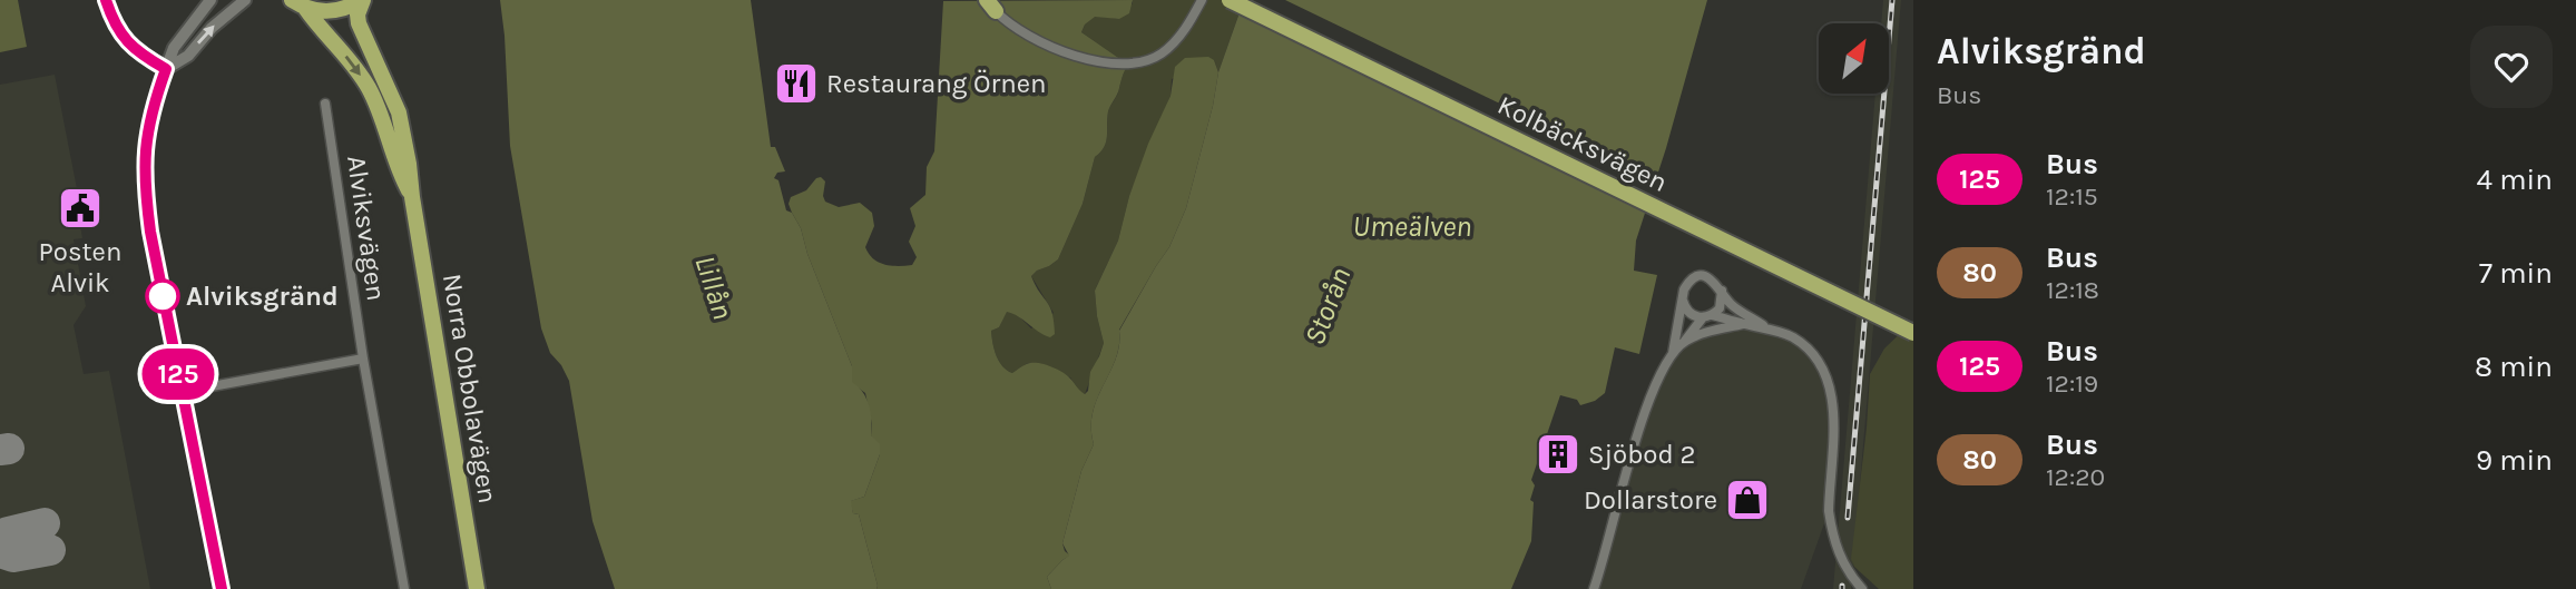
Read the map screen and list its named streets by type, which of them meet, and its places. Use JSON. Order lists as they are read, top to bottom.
{
  "streets": {
    "highway": ["Kolbäcksvägen", "Norra Obbolavägen"],
    "street": ["Alviksvägen"]
  },
  "water": ["Umeälven", "Lillån", "Storån"],
  "places": {
    "restaurant": ["Restaurang Örnen"],
    "public building": ["Posten Alvik"],
    "other": ["Alviksgränd"],
    "building": ["Sjöbod 2"],
    "shop": ["Dollarstore"]
  },
  "lines": ["bus line 125"],
  "north": "top right",
  "page": {
    "on_map": "125",
    "heading": ["Alviksgränd", "Bus"],
    "list": [
      {
        "mark": "125",
        "name": "Bus",
        "note": "12:15",
        "value": "4 min"
      },
      {
        "mark": "80",
        "name": "Bus",
        "note": "12:18",
        "value": "7 min"
      },
      {
        "mark": "125",
        "name": "Bus",
        "note": "12:19",
        "value": "8 min"
      },
      {
        "mark": "80",
        "name": "Bus",
        "note": "12:20",
        "value": "9 min"
      }
    ]
  }
}
